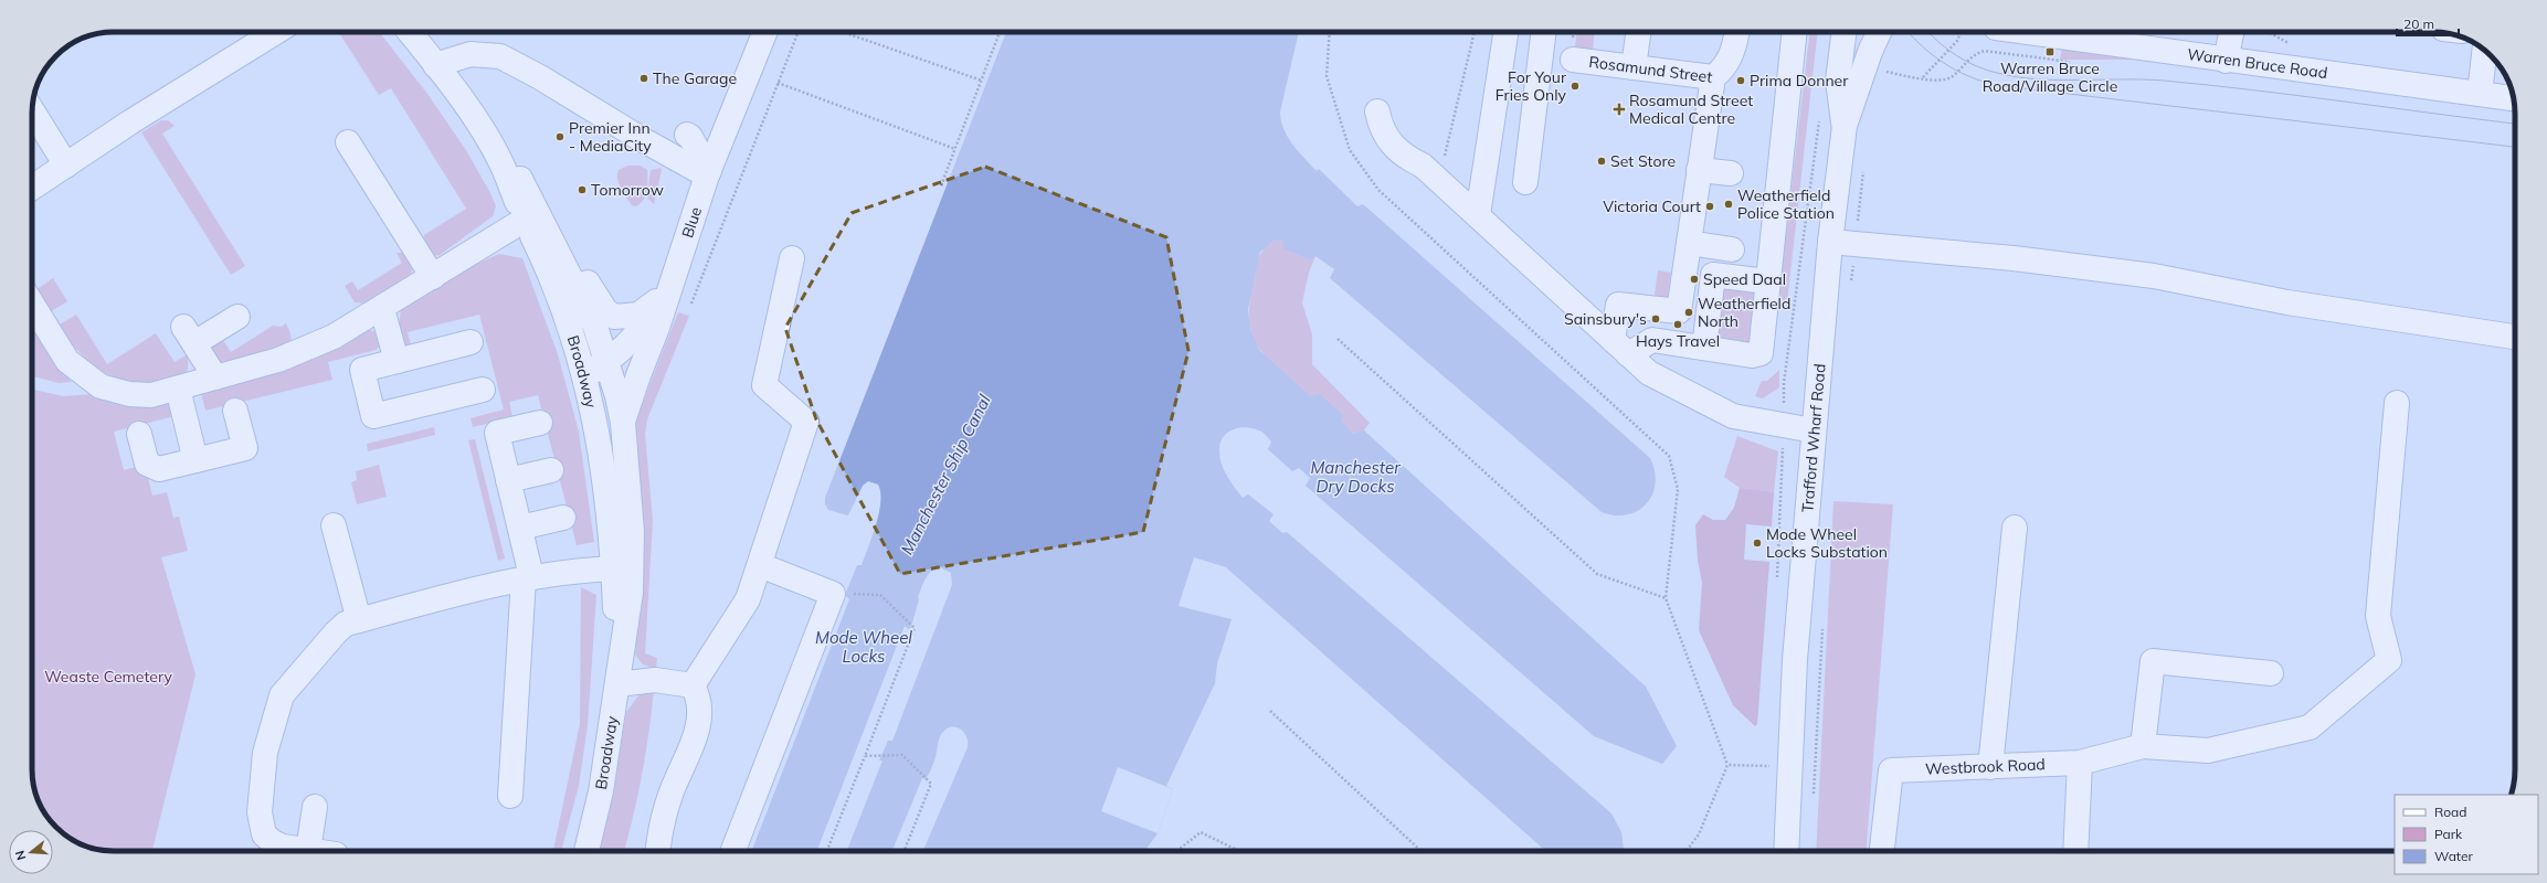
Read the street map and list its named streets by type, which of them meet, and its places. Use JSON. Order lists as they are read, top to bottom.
{
  "streets": {
    "street": [
      "Warren Bruce Road",
      "Rosamund Street",
      "Blue",
      "Broadway",
      "Trafford Wharf Road",
      "Westbrook Road"
    ]
  },
  "crossings": [
    ["Blue", "Broadway"]
  ],
  "water": ["Manchester Dry Docks", "Manchester Ship Canal", "Mode Wheel Locks"],
  "parks": ["Weaste Cemetery"],
  "places": {
    "transit": ["Warren Bruce Road/Village Circle"],
    "other": [
      "The Garage",
      "Prima Donner",
      "For Your Fries Only",
      "Premier Inn - MediaCity",
      "Set Store",
      "Tomorrow",
      "Weatherfield Police Station",
      "Victoria Court",
      "Speed Daal",
      "Weatherfield North",
      "Sainsbury's",
      "Hays Travel",
      "Mode Wheel Locks Substation"
    ],
    "health": ["Rosamund Street Medical Centre"]
  },
  "legend": ["Road", "Park", "Water"],
  "scale_bar": "20 m",
  "north": "left"
}
